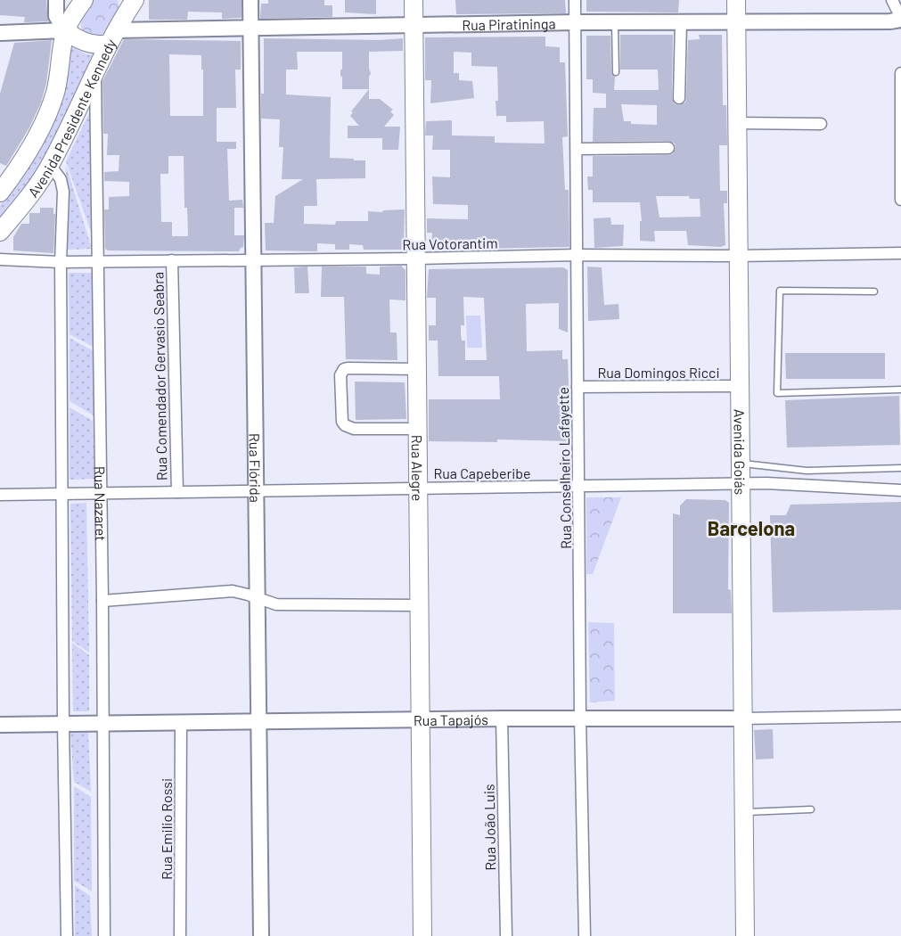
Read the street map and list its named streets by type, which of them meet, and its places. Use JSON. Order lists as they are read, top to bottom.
{
  "streets": {
    "main road": ["Avenida Presidente Kennedy", "Avenida Goiás", "Rua Alegre"],
    "street": [
      "Rua Piratininga",
      "Rua Votorantim",
      "Rua Domingos Ricci",
      "Rua Comendador Gervasio Seabra",
      "Rua Flórida",
      "Rua Conselheiro Lafayette",
      "Rua Capeberibe",
      "Rua Nazaret",
      "Rua Tapajós",
      "Rua João Luis",
      "Rua Emilio Rossi"
    ]
  },
  "crossings": [
    ["Rua Piratininga", "Avenida Presidente Kennedy"],
    ["Rua Piratininga", "Avenida Goiás"],
    ["Rua Piratininga", "Rua Flórida"],
    ["Rua Piratininga", "Rua Alegre"],
    ["Rua Piratininga", "Rua Conselheiro Lafayette"],
    ["Avenida Presidente Kennedy", "Rua Nazaret"],
    ["Rua Votorantim", "Rua Comendador Gervasio Seabra"],
    ["Rua Votorantim", "Avenida Goiás"],
    ["Rua Votorantim", "Rua Flórida"],
    ["Rua Votorantim", "Rua Alegre"],
    ["Rua Votorantim", "Rua Conselheiro Lafayette"],
    ["Rua Votorantim", "Rua Nazaret"],
    ["Rua Domingos Ricci", "Avenida Goiás"],
    ["Rua Domingos Ricci", "Rua Conselheiro Lafayette"],
    ["Rua Comendador Gervasio Seabra", "Rua Capeberibe"],
    ["Avenida Goiás", "Rua Capeberibe"],
    ["Avenida Goiás", "Rua Tapajós"],
    ["Rua Flórida", "Rua Capeberibe"],
    ["Rua Flórida", "Rua Tapajós"],
    ["Rua Alegre", "Rua Capeberibe"],
    ["Rua Alegre", "Rua Tapajós"],
    ["Rua Conselheiro Lafayette", "Rua Capeberibe"],
    ["Rua Conselheiro Lafayette", "Rua Tapajós"],
    ["Rua Capeberibe", "Rua Nazaret"],
    ["Rua Nazaret", "Rua Tapajós"],
    ["Rua Tapajós", "Rua João Luis"],
    ["Rua Tapajós", "Rua Emilio Rossi"]
  ],
  "districts": ["Barcelona"]
}
